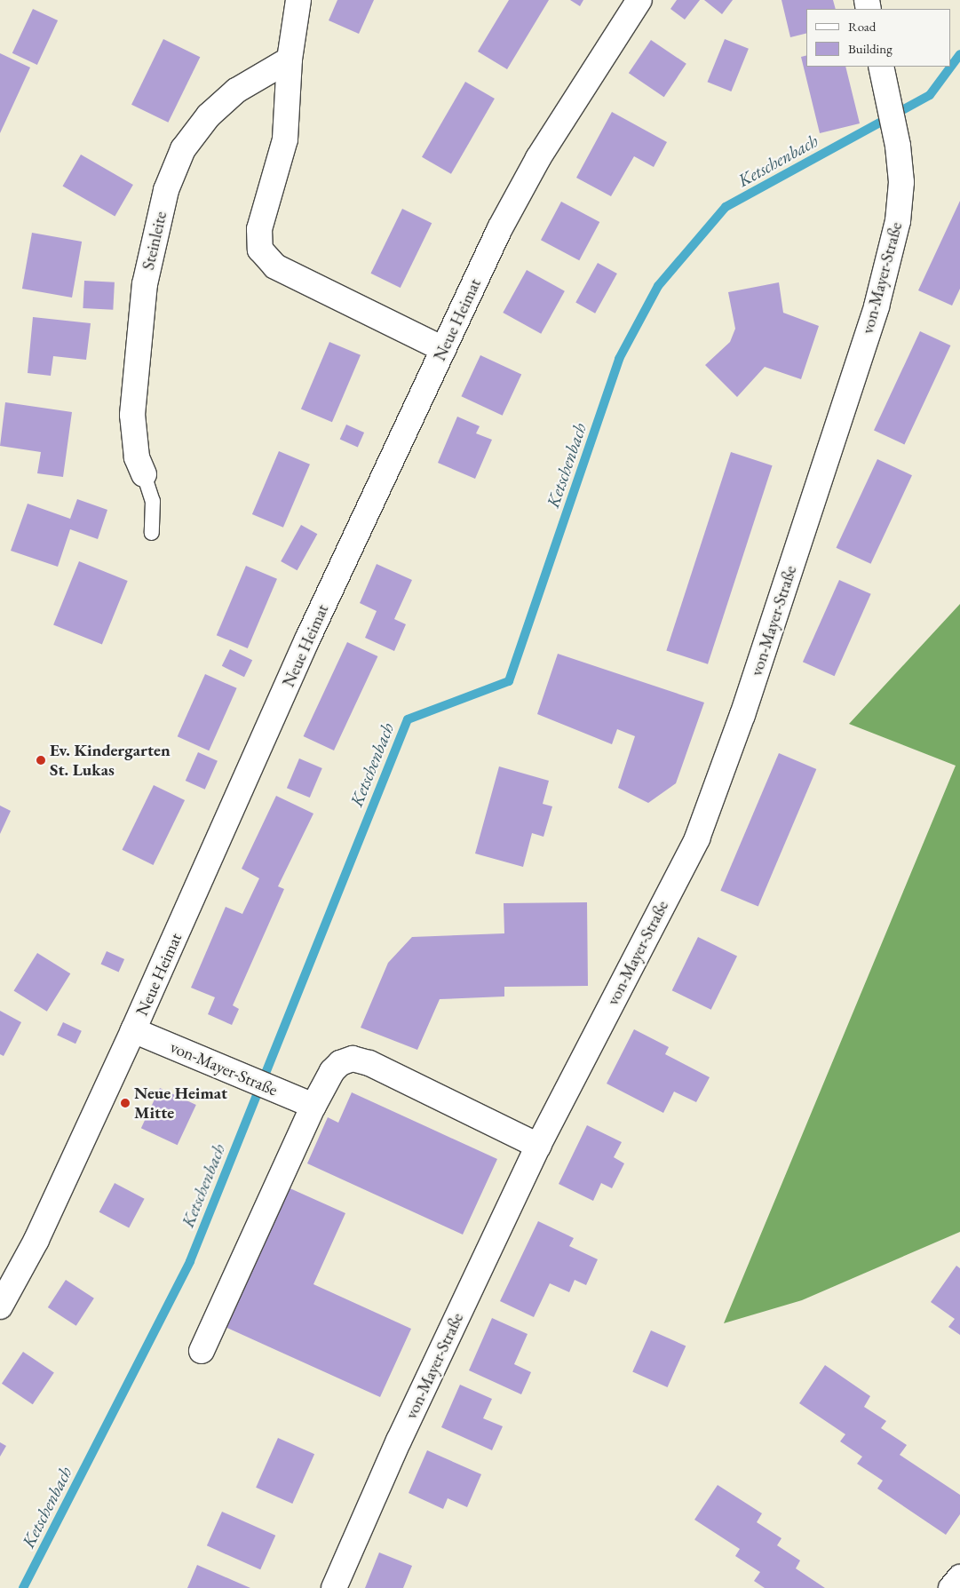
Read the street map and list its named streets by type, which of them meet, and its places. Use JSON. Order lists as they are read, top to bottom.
{
  "streets": {
    "street": ["Steinleite", "von-Mayer-Straße", "Neue Heimat"]
  },
  "crossings": [
    ["von-Mayer-Straße", "Neue Heimat"]
  ],
  "water": ["Ketschenbach"],
  "places": ["Ev. Kindergarten St. Lukas", "Neue Heimat Mitte"],
  "legend": ["Road", "Building"]
}
